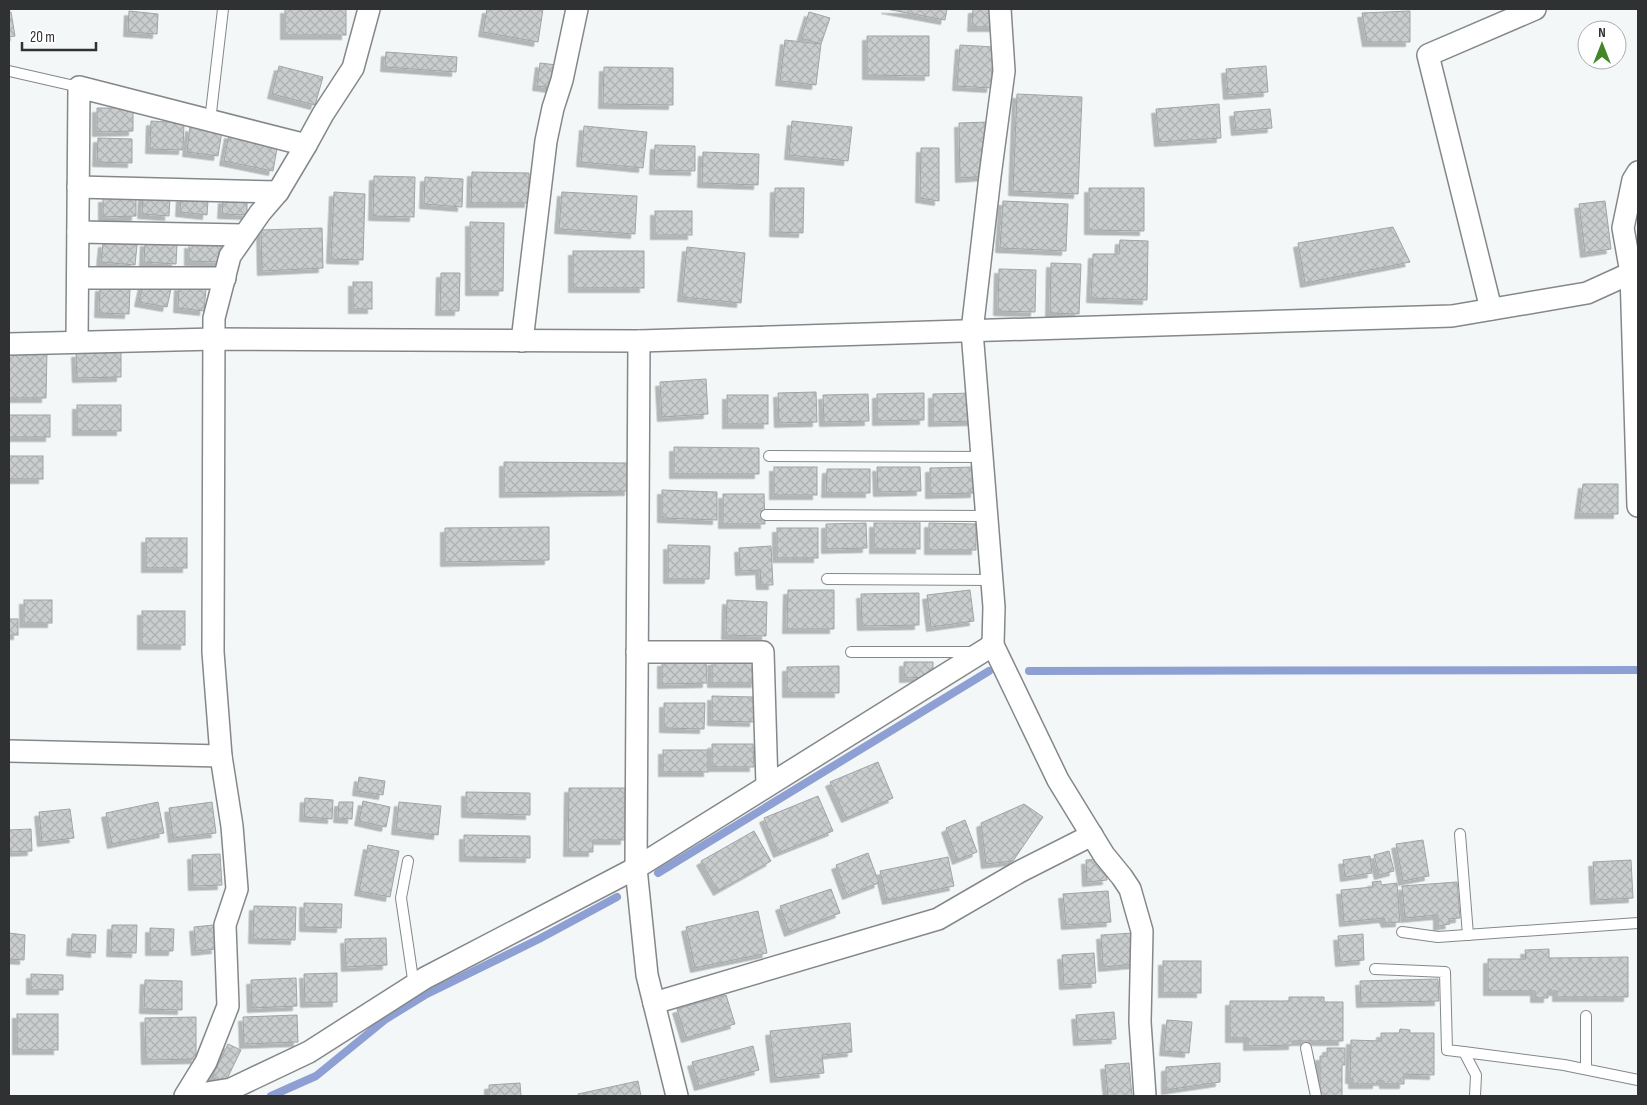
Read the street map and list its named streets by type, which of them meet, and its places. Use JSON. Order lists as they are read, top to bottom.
{
  "scale_bar": "20 m",
  "north": "top"
}
